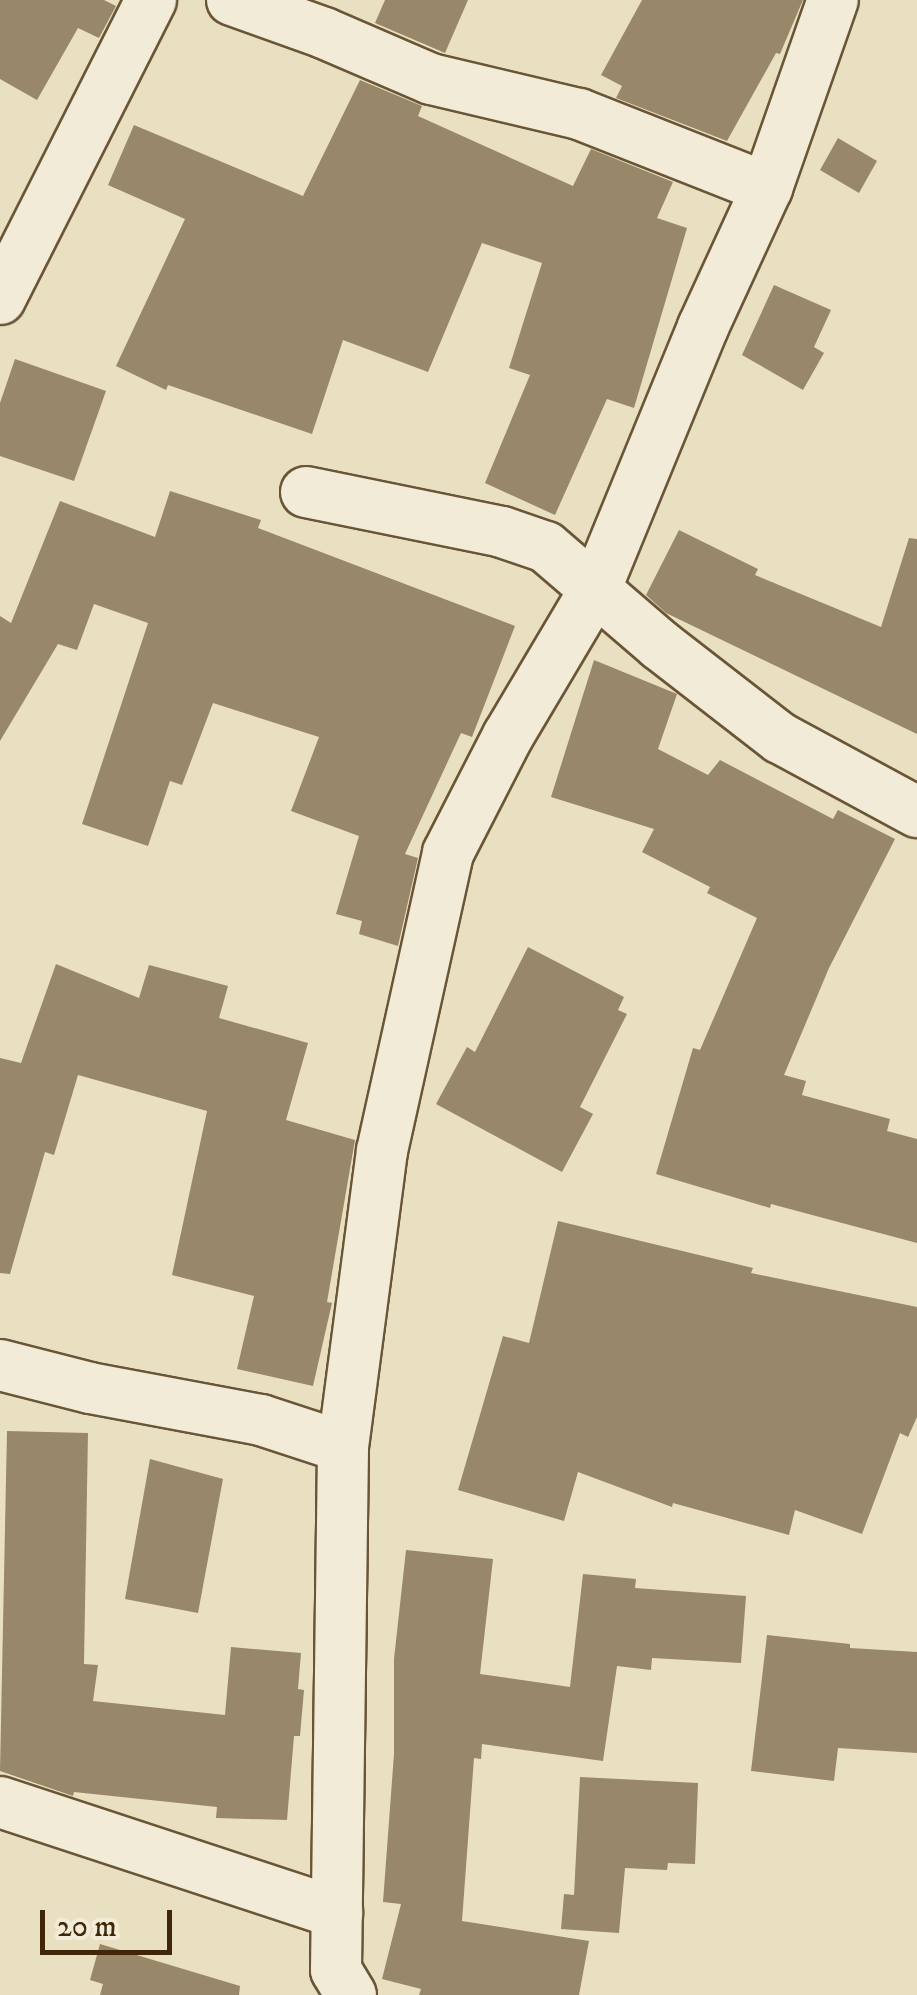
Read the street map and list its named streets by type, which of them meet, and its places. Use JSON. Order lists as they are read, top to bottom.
{
  "scale_bar": "20 m"
}
